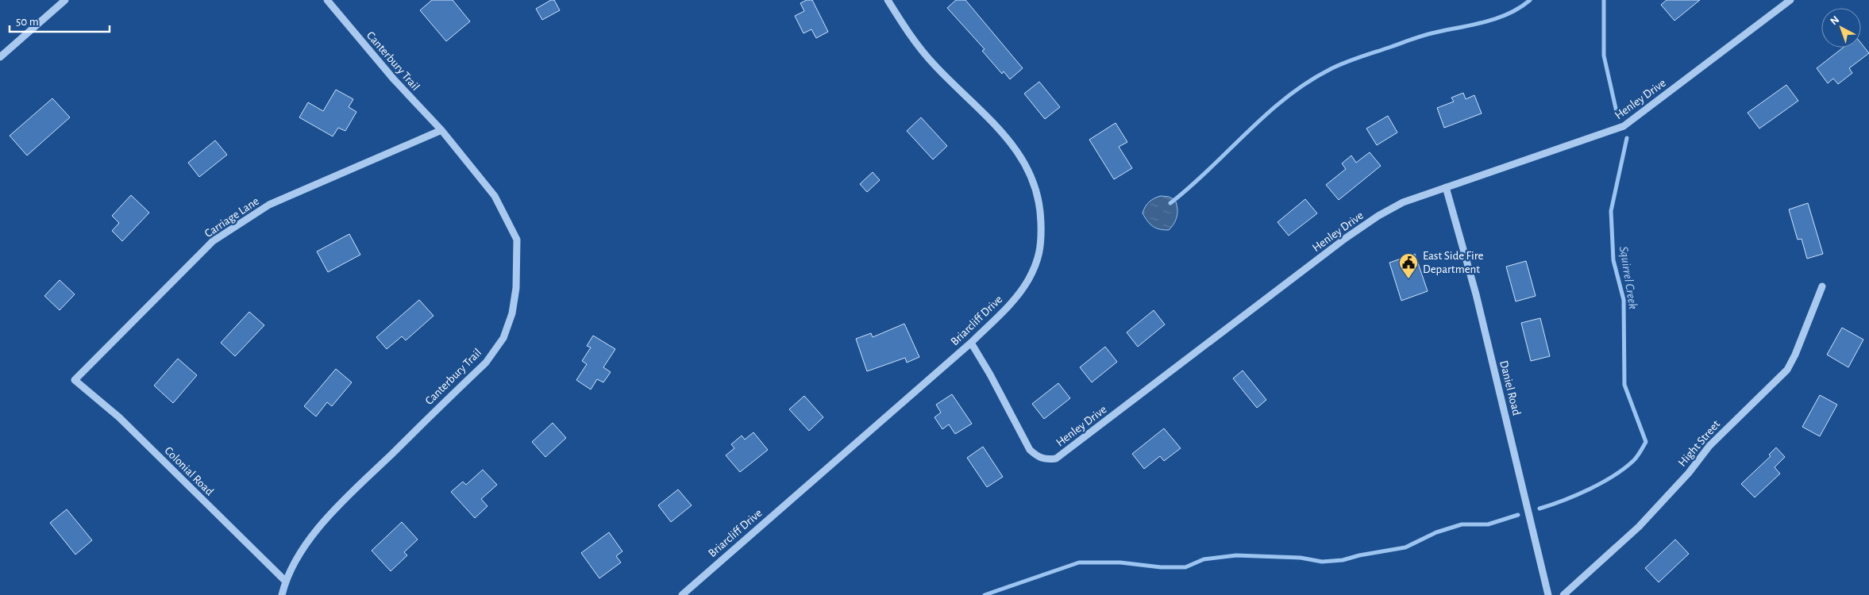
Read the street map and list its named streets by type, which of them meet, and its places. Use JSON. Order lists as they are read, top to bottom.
{
  "streets": {
    "street": [
      "Canterbury Trail",
      "Henley Drive",
      "Carriage Lane",
      "Briarcliff Drive",
      "Daniel Road",
      "Hight Street",
      "Colonial Road"
    ]
  },
  "crossings": [
    ["Canterbury Trail", "Carriage Lane"],
    ["Canterbury Trail", "Colonial Road"],
    ["Henley Drive", "Briarcliff Drive"],
    ["Henley Drive", "Daniel Road"],
    ["Carriage Lane", "Colonial Road"]
  ],
  "water": ["Squirrel Creek"],
  "places": {
    "public building": ["East Side Fire Department"]
  },
  "scale_bar": "50 m",
  "north": "top left"
}
